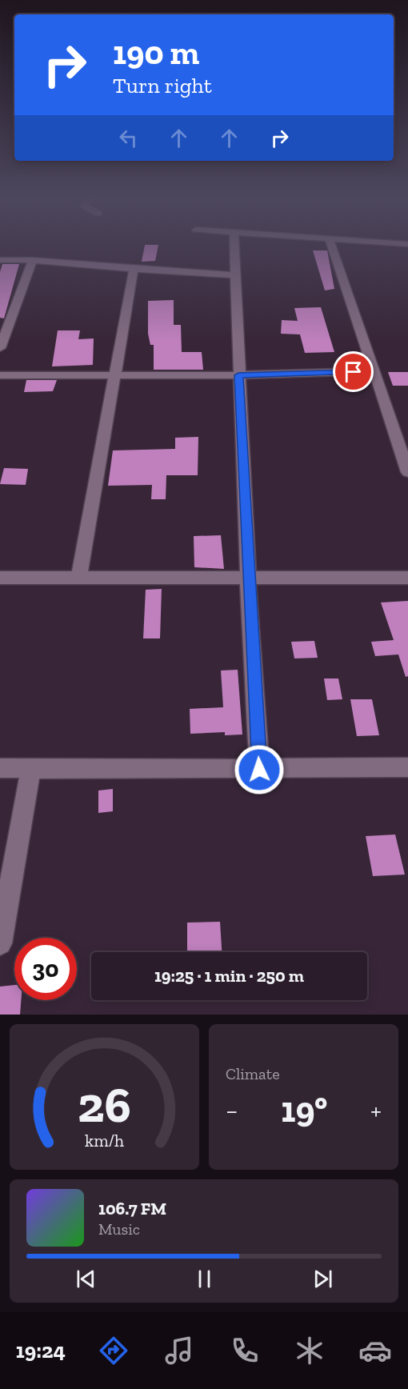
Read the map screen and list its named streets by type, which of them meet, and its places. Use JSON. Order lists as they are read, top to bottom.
{
  "page": {
    "turn": ["190 m", "Turn right"],
    "limit": "30",
    "trip": "19:25 · 1 min · 250 m",
    "tile": "Climate",
    "heat": ["−", "19°", "+"],
    "song": ["106.7 FM", "Music"],
    "tabs": "19:24",
    "gauge": ["26", "km/h"]
  }
}
